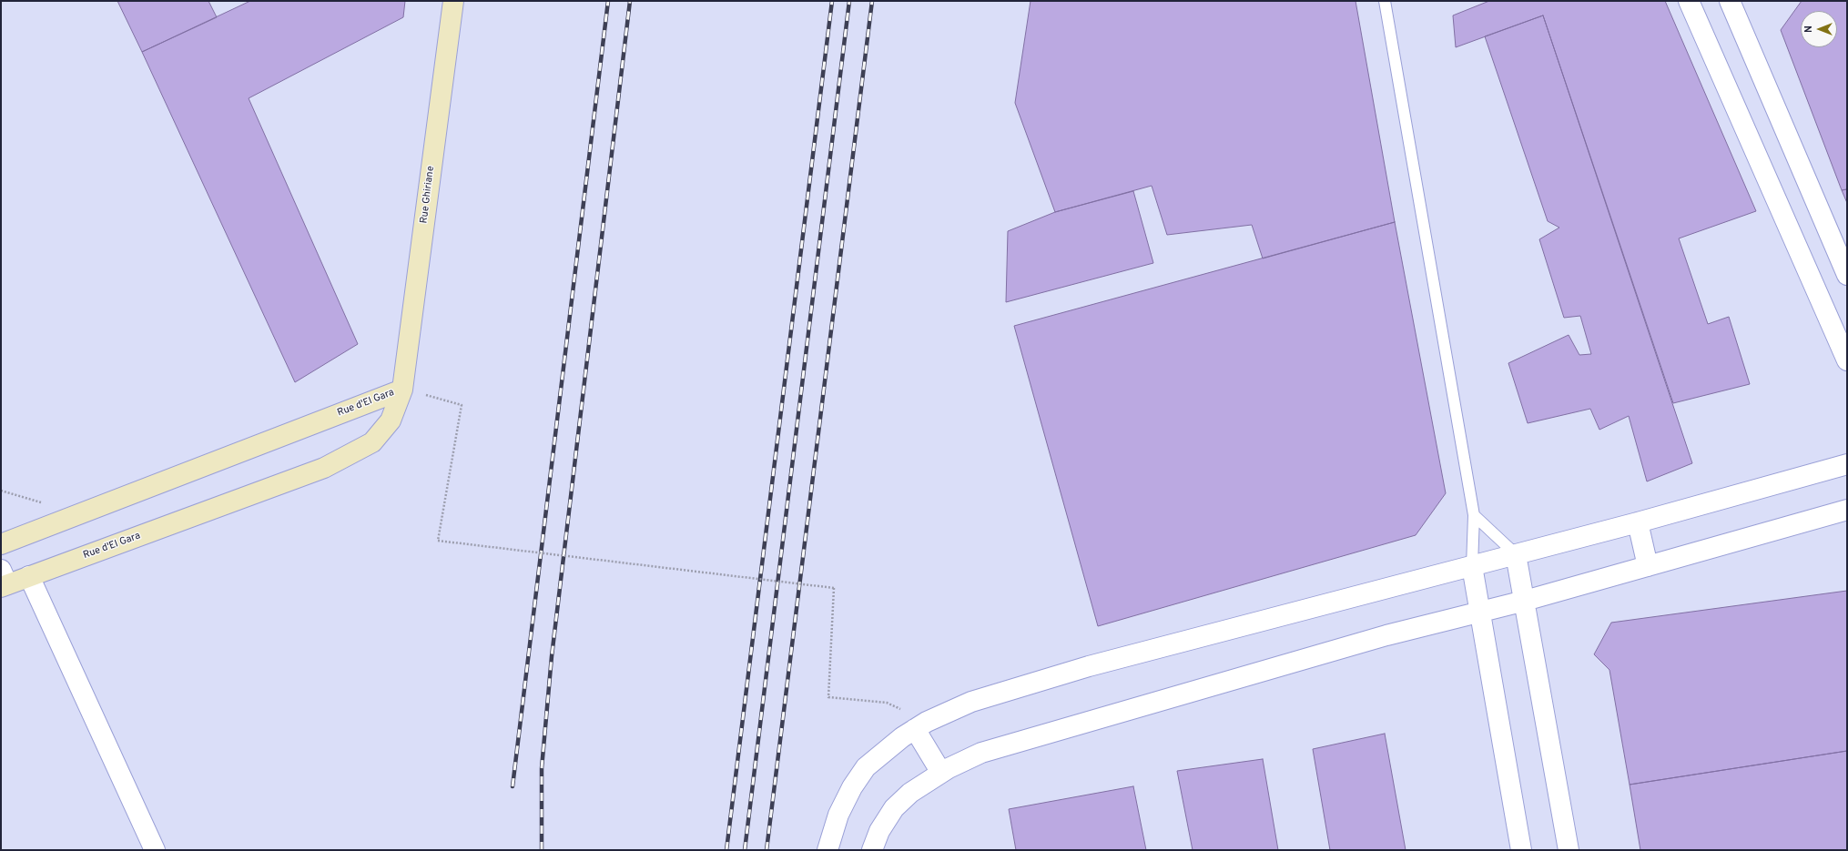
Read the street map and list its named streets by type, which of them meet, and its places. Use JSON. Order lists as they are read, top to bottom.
{
  "streets": {
    "street": ["Rue Ghiriane", "Rue d'El Gara"]
  },
  "crossings": [
    ["Rue Ghiriane", "Rue d'El Gara"]
  ],
  "north": "left"
}
